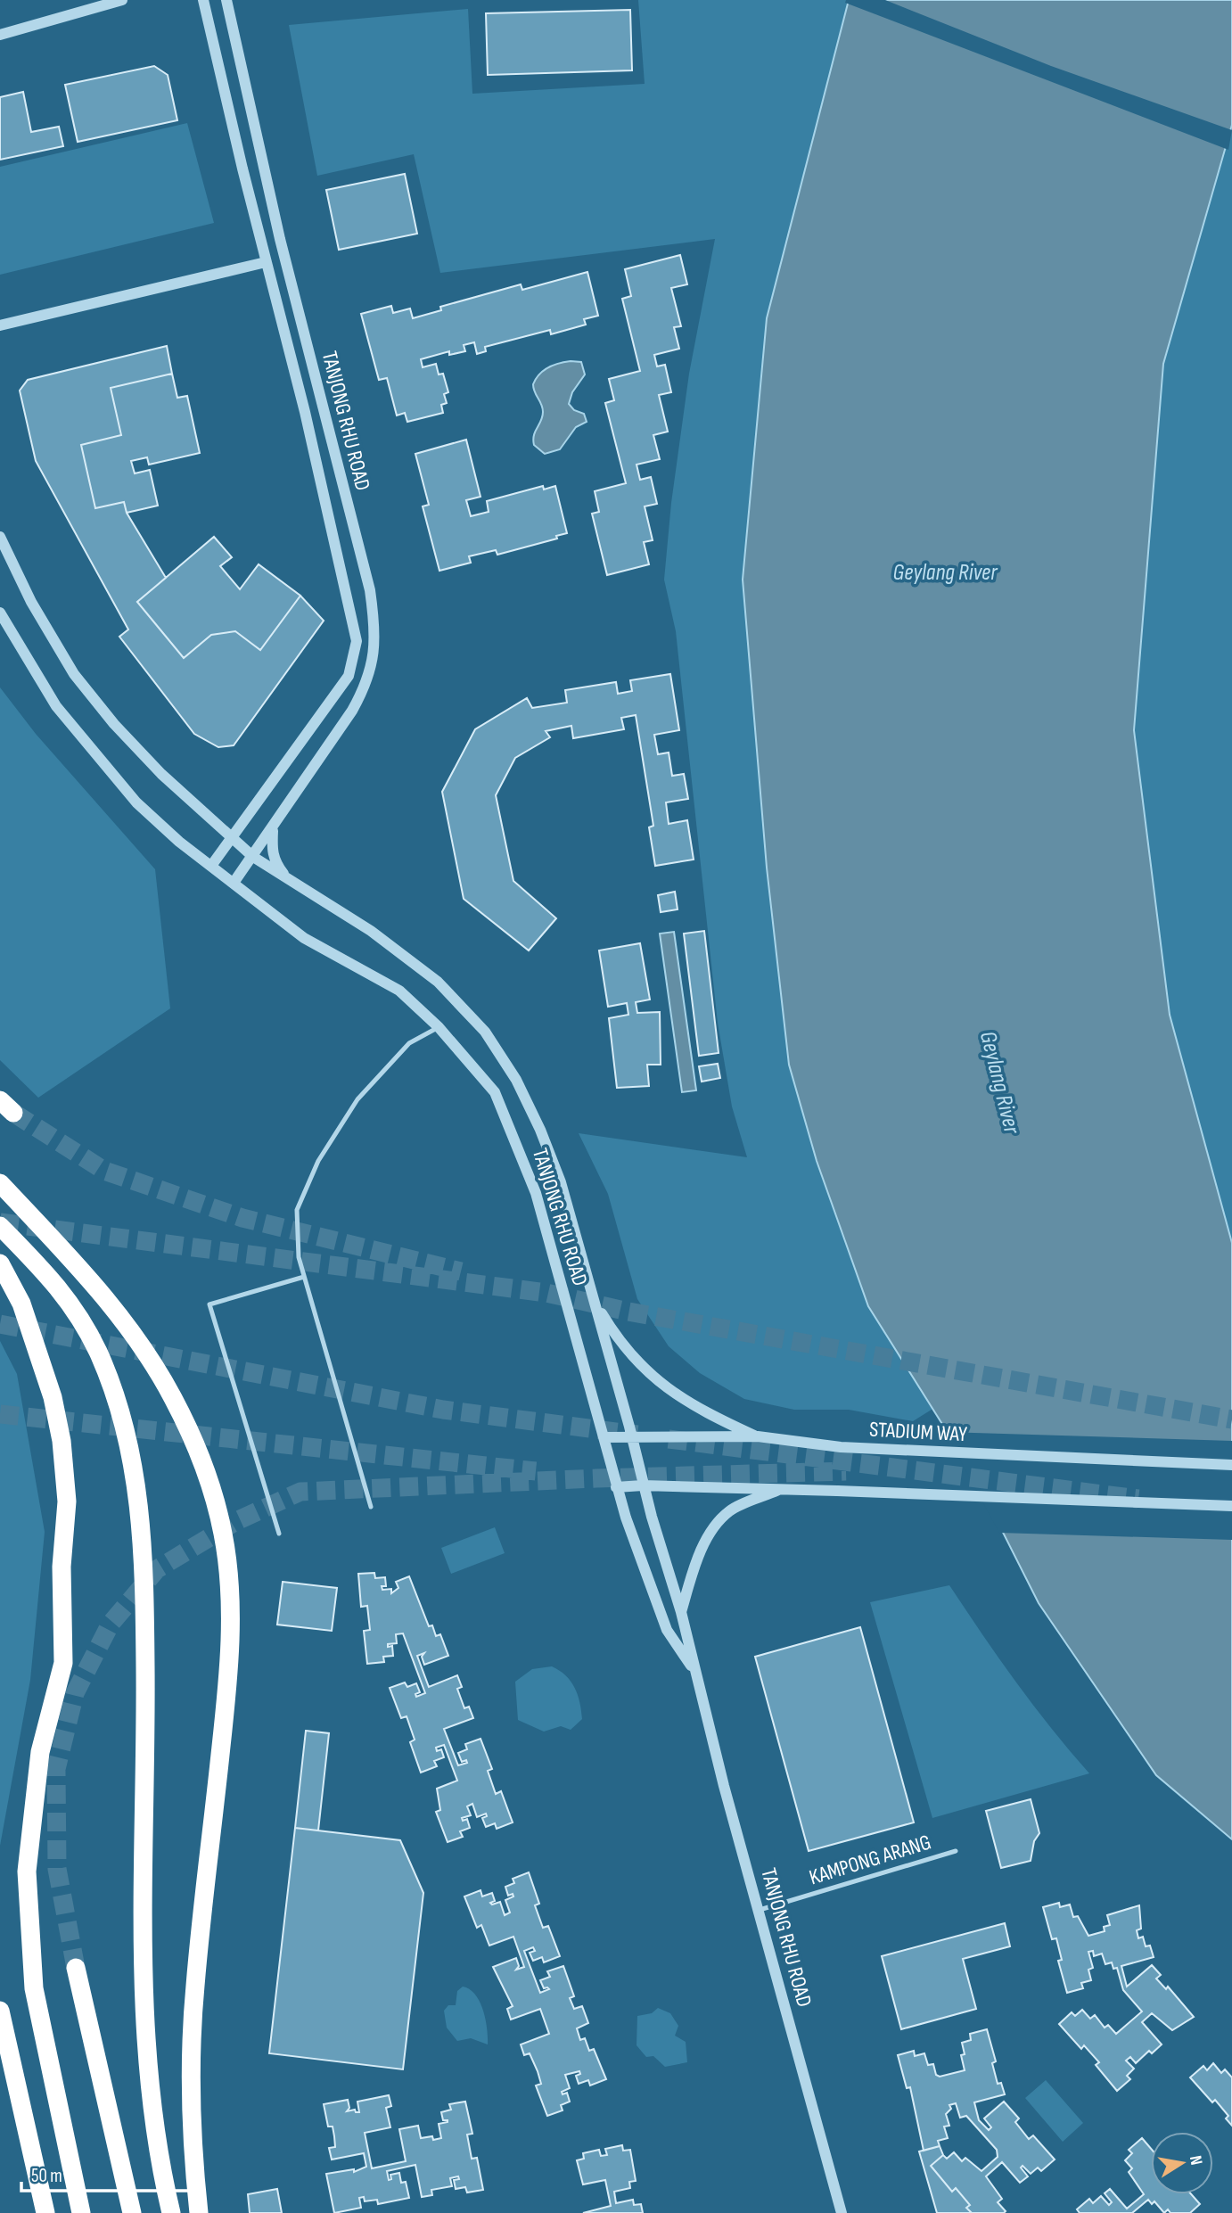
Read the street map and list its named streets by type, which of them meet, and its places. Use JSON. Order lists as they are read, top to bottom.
{
  "streets": {
    "street": ["TANJONG RHU ROAD", "STADIUM WAY"],
    "lane": ["KAMPONG ARANG"]
  },
  "crossings": [
    ["TANJONG RHU ROAD", "STADIUM WAY"],
    ["TANJONG RHU ROAD", "KAMPONG ARANG"]
  ],
  "water": ["Geylang River"],
  "scale_bar": "50 m",
  "north": "right"
}
